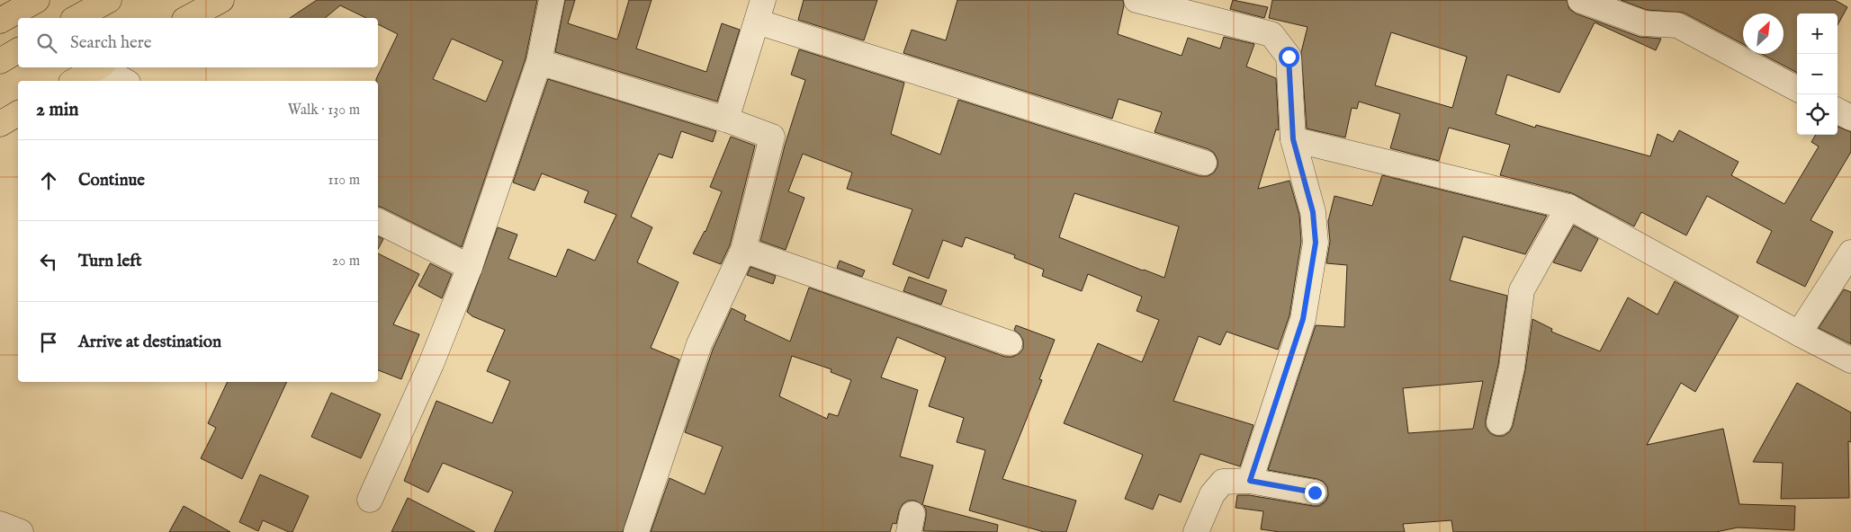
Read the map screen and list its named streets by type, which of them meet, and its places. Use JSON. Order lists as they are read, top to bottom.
{
  "north": "top right",
  "page": {
    "map_buttons": ["+", "−"],
    "search": "Search here",
    "heading": ["2 min", "Walk · 130 m"],
    "list": [
      ["Continue", "110 m"],
      ["Turn left", "20 m"],
      "Arrive at destination"
    ]
  }
}
